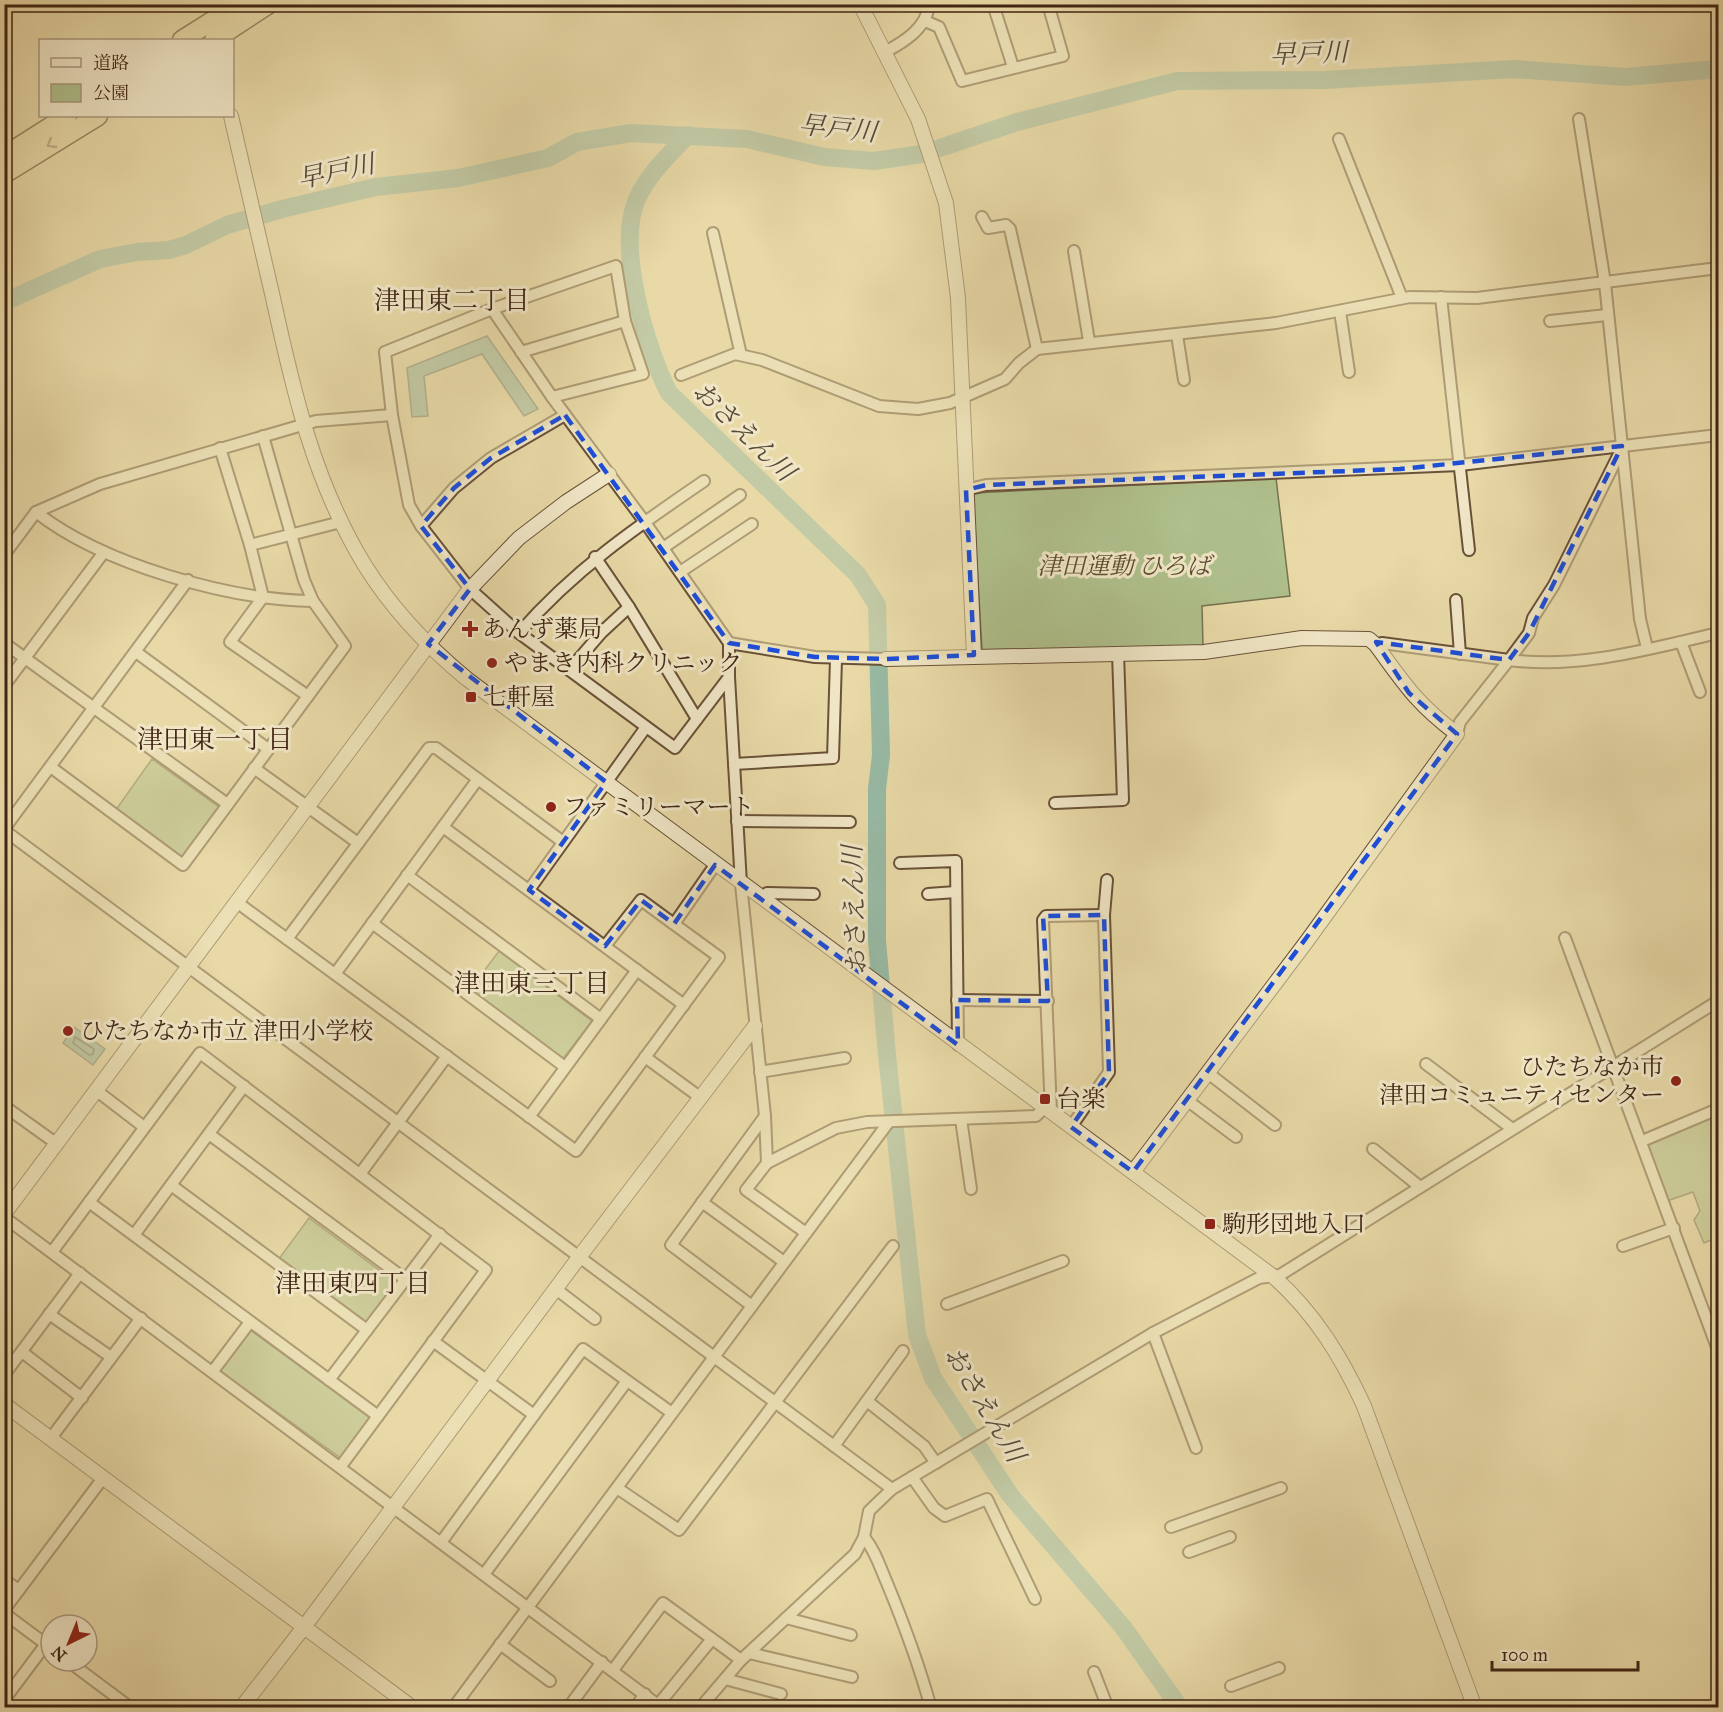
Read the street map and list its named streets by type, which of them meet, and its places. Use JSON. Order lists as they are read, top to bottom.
{
  "districts": [
    "津田東二丁目",
    "津田東一丁目",
    "津田東三丁目",
    "津田東四丁目"
  ],
  "water": ["早戸川", "おさえん川"],
  "parks": ["津田運動 ひろば"],
  "places": {
    "health": ["あんず薬局"],
    "other": [
      "やまき内科クリニック",
      "ファミリーマート",
      "ひたちなか市立 津田小学校",
      "ひたちなか市 津田コミュニティセンター"
    ],
    "transit": ["七軒屋", "台楽", "駒形団地入口"]
  },
  "legend": ["道路", "公園"],
  "scale_bar": "100 m",
  "north": "bottom left"
}
